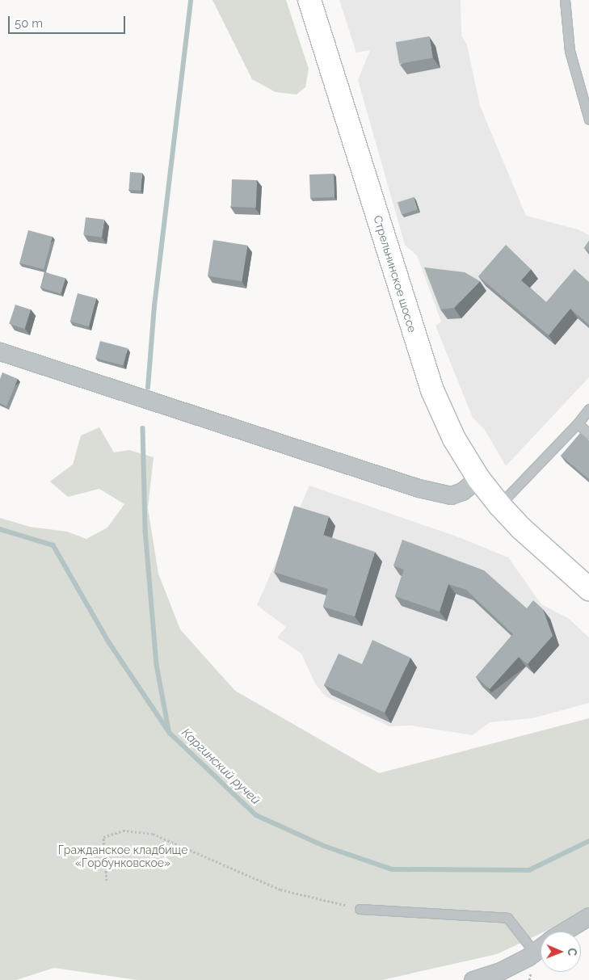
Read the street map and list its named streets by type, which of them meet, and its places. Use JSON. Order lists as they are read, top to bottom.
{
  "streets": {
    "main road": ["Стрельнинское шоссе"]
  },
  "water": ["Каргинский ручей"],
  "parks": ["Гражданское кладбище «Горбунковское»"],
  "scale_bar": "50 m",
  "north": "right"
}
